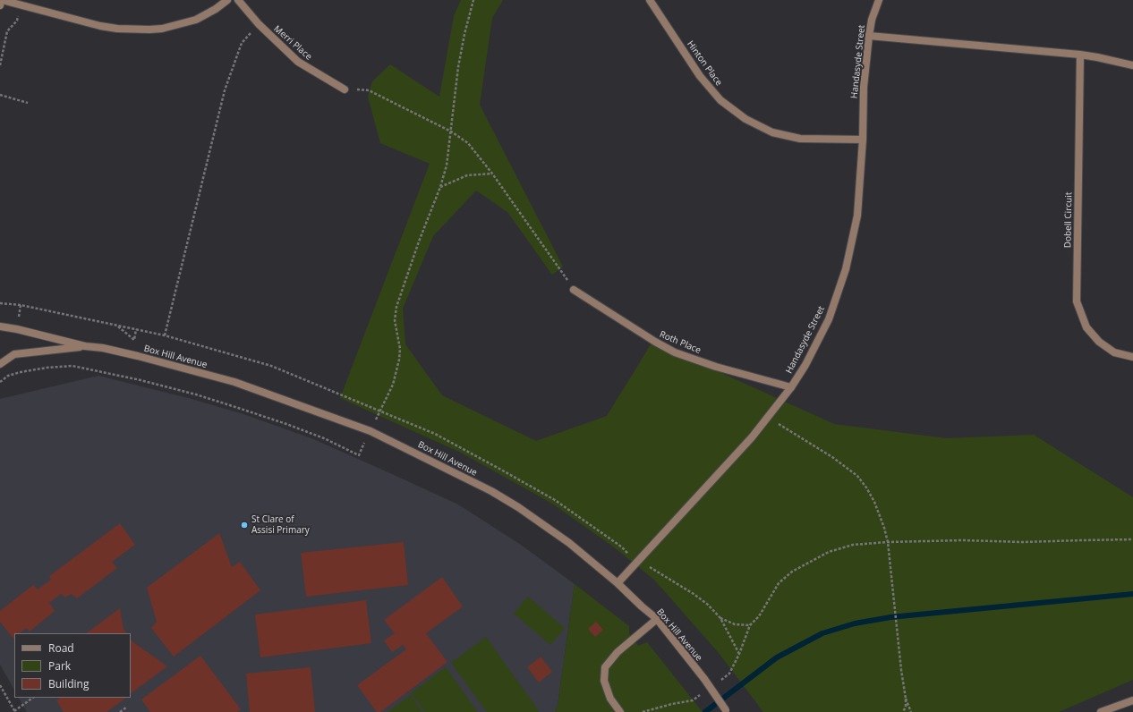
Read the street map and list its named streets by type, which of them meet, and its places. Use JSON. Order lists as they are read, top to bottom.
{
  "streets": {
    "street": [
      "Merri Place",
      "Handasyde Street",
      "Hinton Place",
      "Dobell Circuit",
      "Roth Place",
      "Box Hill Avenue"
    ]
  },
  "crossings": [
    ["Handasyde Street", "Hinton Place"],
    ["Handasyde Street", "Roth Place"],
    ["Handasyde Street", "Box Hill Avenue"]
  ],
  "places": ["St Clare of Assisi Primary"],
  "legend": ["Road", "Park", "Building"]
}
